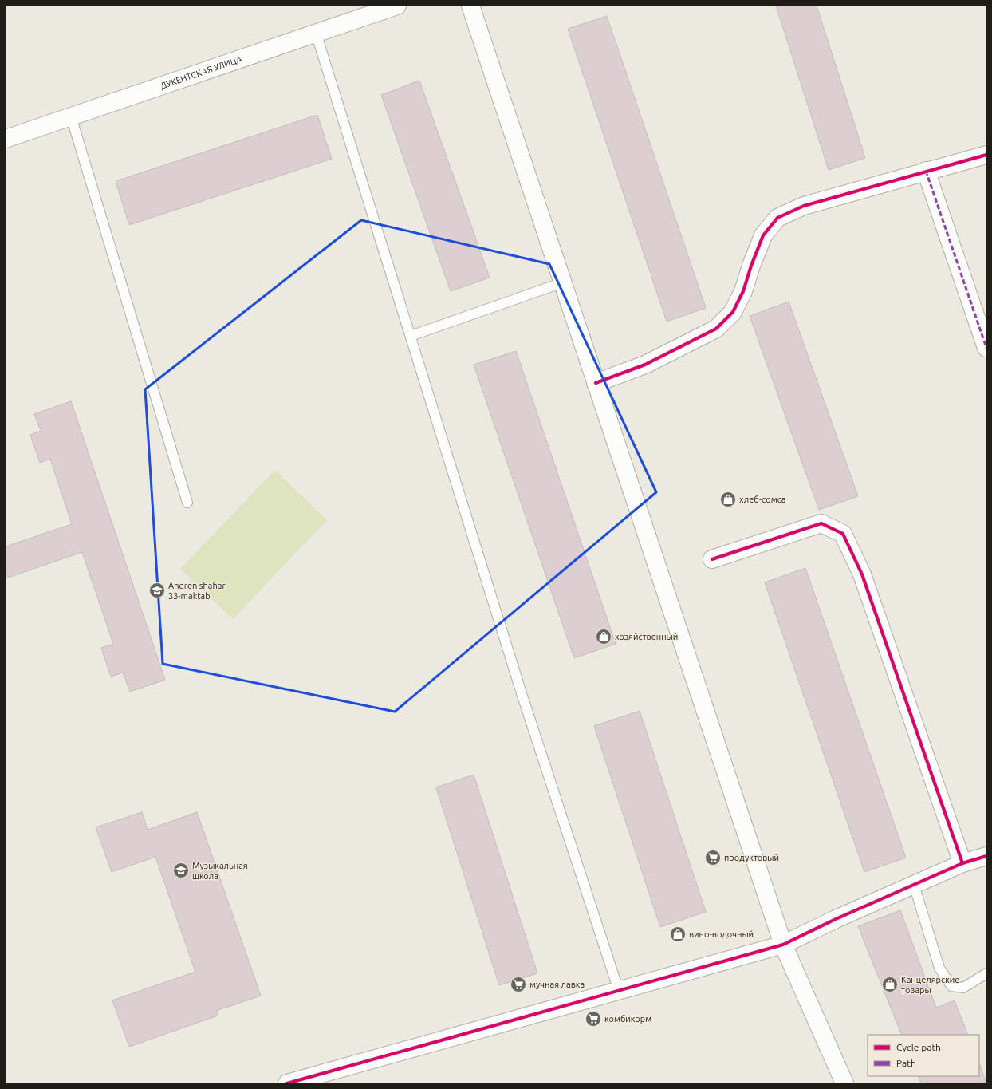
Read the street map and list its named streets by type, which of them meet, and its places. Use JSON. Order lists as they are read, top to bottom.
{
  "streets": {
    "street": ["ДУКЕНТСКАЯ УЛИЦА"]
  },
  "places": {
    "shop": [
      "хлеб-сомса",
      "хозяйственный",
      "вино-водочный",
      "Канцелярские товары"
    ],
    "school or university": ["Angren shahar 33-maktab", "Музыкальная школа"],
    "supermarket": ["продуктовый", "мучная лавка", "комбикорм"]
  },
  "legend": ["Cycle path", "Path"]
}
